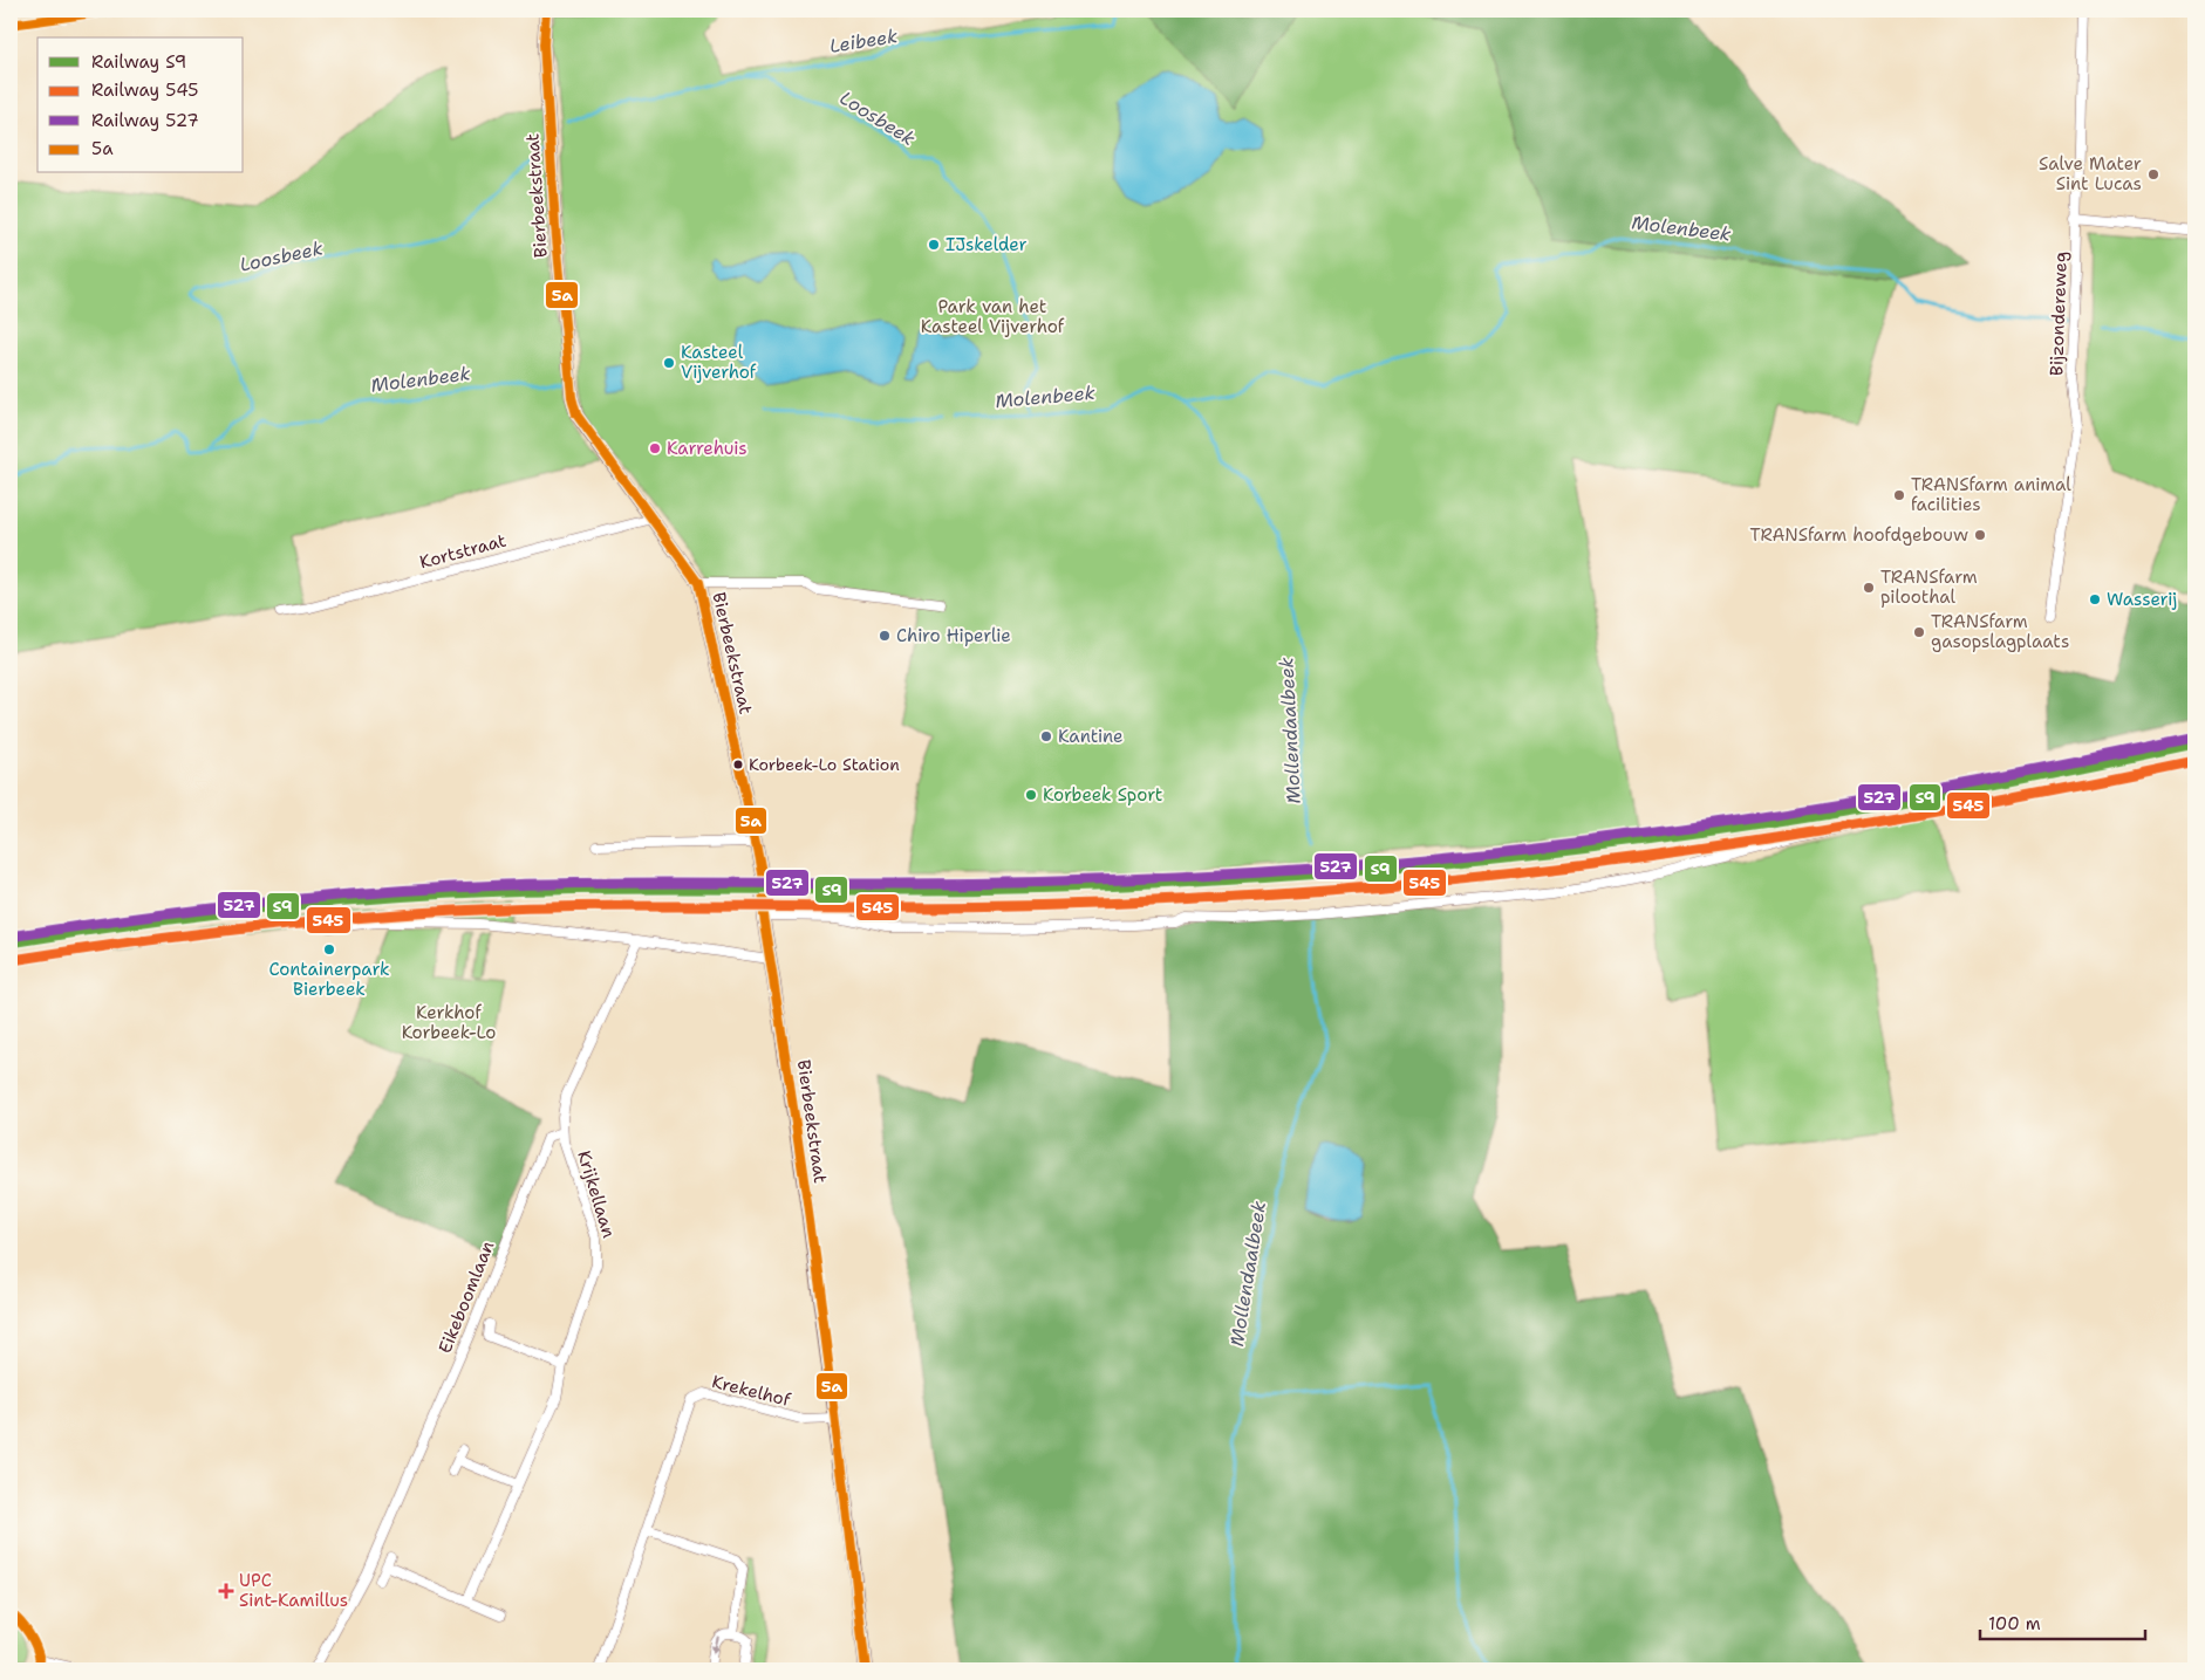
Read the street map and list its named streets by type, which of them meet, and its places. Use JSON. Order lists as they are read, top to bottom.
{
  "streets": {
    "street": [
      "Bierbeekstraat",
      "Bijzondereweg",
      "Kortstraat",
      "Krijkellaan",
      "Eikeboomlaan",
      "Krekelhof"
    ]
  },
  "crossings": [
    ["Bierbeekstraat", "Kortstraat"],
    ["Bierbeekstraat", "Krekelhof"],
    ["Krijkellaan", "Eikeboomlaan"]
  ],
  "water": [
    "Leibeek",
    "Loosbeek",
    "Molenbeek",
    "Mollendaalbeek"
  ],
  "parks": ["Park van het Kasteel Vijverhof", "Kerkhof Korbeek-Lo"],
  "places": {
    "other": [
      "Salve Mater Sint Lucas",
      "IJskelder",
      "Kasteel Vijverhof",
      "Karrehuis",
      "TRANSfarm animal facilities",
      "TRANSfarm hoofdgebouw",
      "TRANSfarm piloothal",
      "Wasserij",
      "TRANSfarm gasopslagplaats",
      "Chiro Hiperlie",
      "Kantine",
      "Korbeek-Lo Station",
      "Korbeek Sport",
      "Containerpark Bierbeek"
    ],
    "health": ["UPC Sint-Kamillus"]
  },
  "lines": [
    "transit line 5a",
    "rail line 527",
    "rail line S9",
    "rail line 545"
  ],
  "legend": [
    "Railway S9",
    "Railway 545",
    "Railway 527",
    "5a"
  ],
  "scale_bar": "100 m"
}
